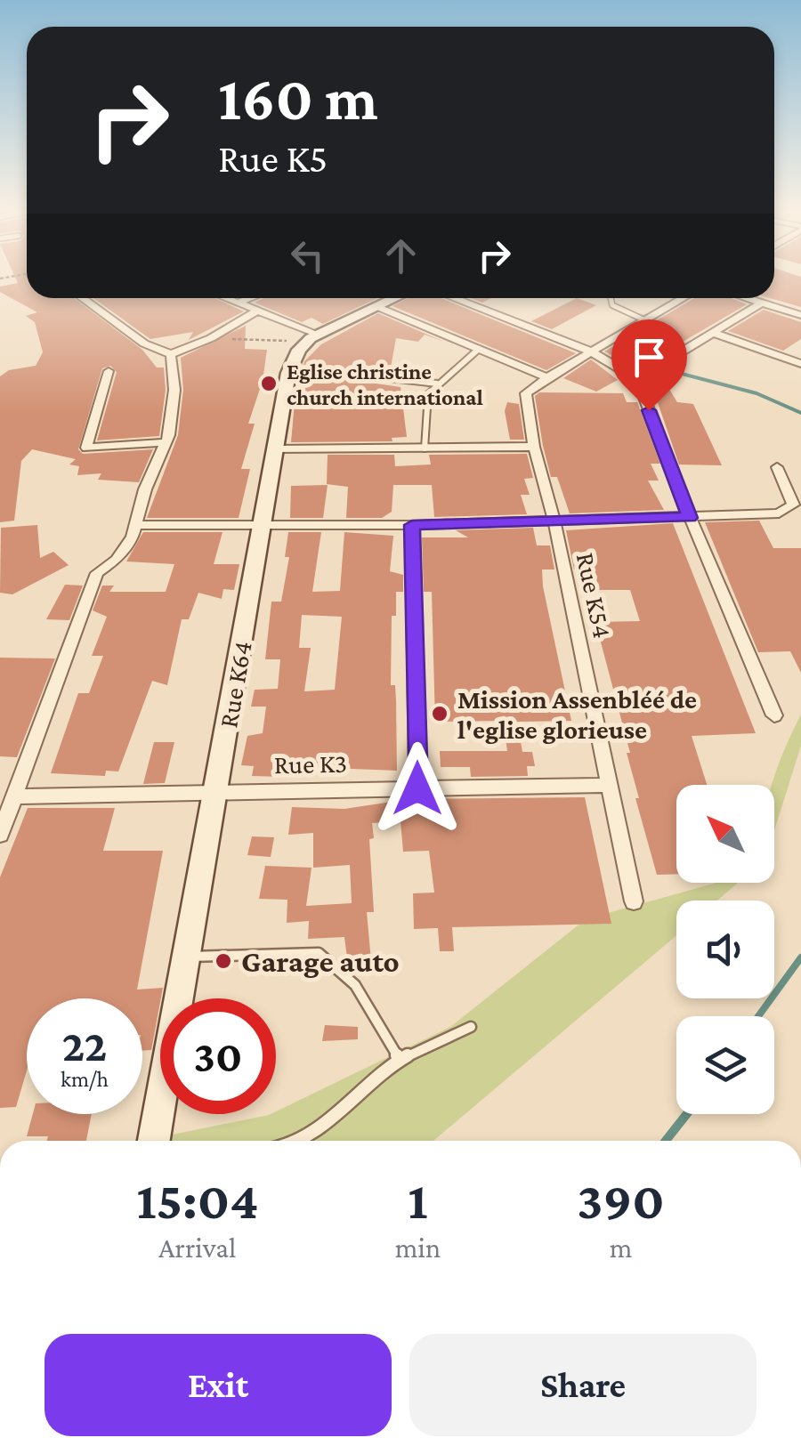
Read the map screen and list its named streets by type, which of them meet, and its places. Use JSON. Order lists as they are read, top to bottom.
{
  "streets": {
    "street": ["Rue K54", "Rue K64", "Rue K3"]
  },
  "crossings": [
    ["Rue K54", "Rue K3"],
    ["Rue K64", "Rue K3"]
  ],
  "places": ["Eglise christine church international", "Mission Assenbléé de l'eglise glorieuse", "Garage auto"],
  "north": "top left",
  "page": {
    "turn": ["160 m", "Rue K5"],
    "speed": "22 km/h",
    "limit": "30",
    "eta": [
      "15:04",
      "Arrival",
      "1",
      "min",
      "390",
      "m"
    ],
    "buttons": ["Exit", "Share"]
  }
}
